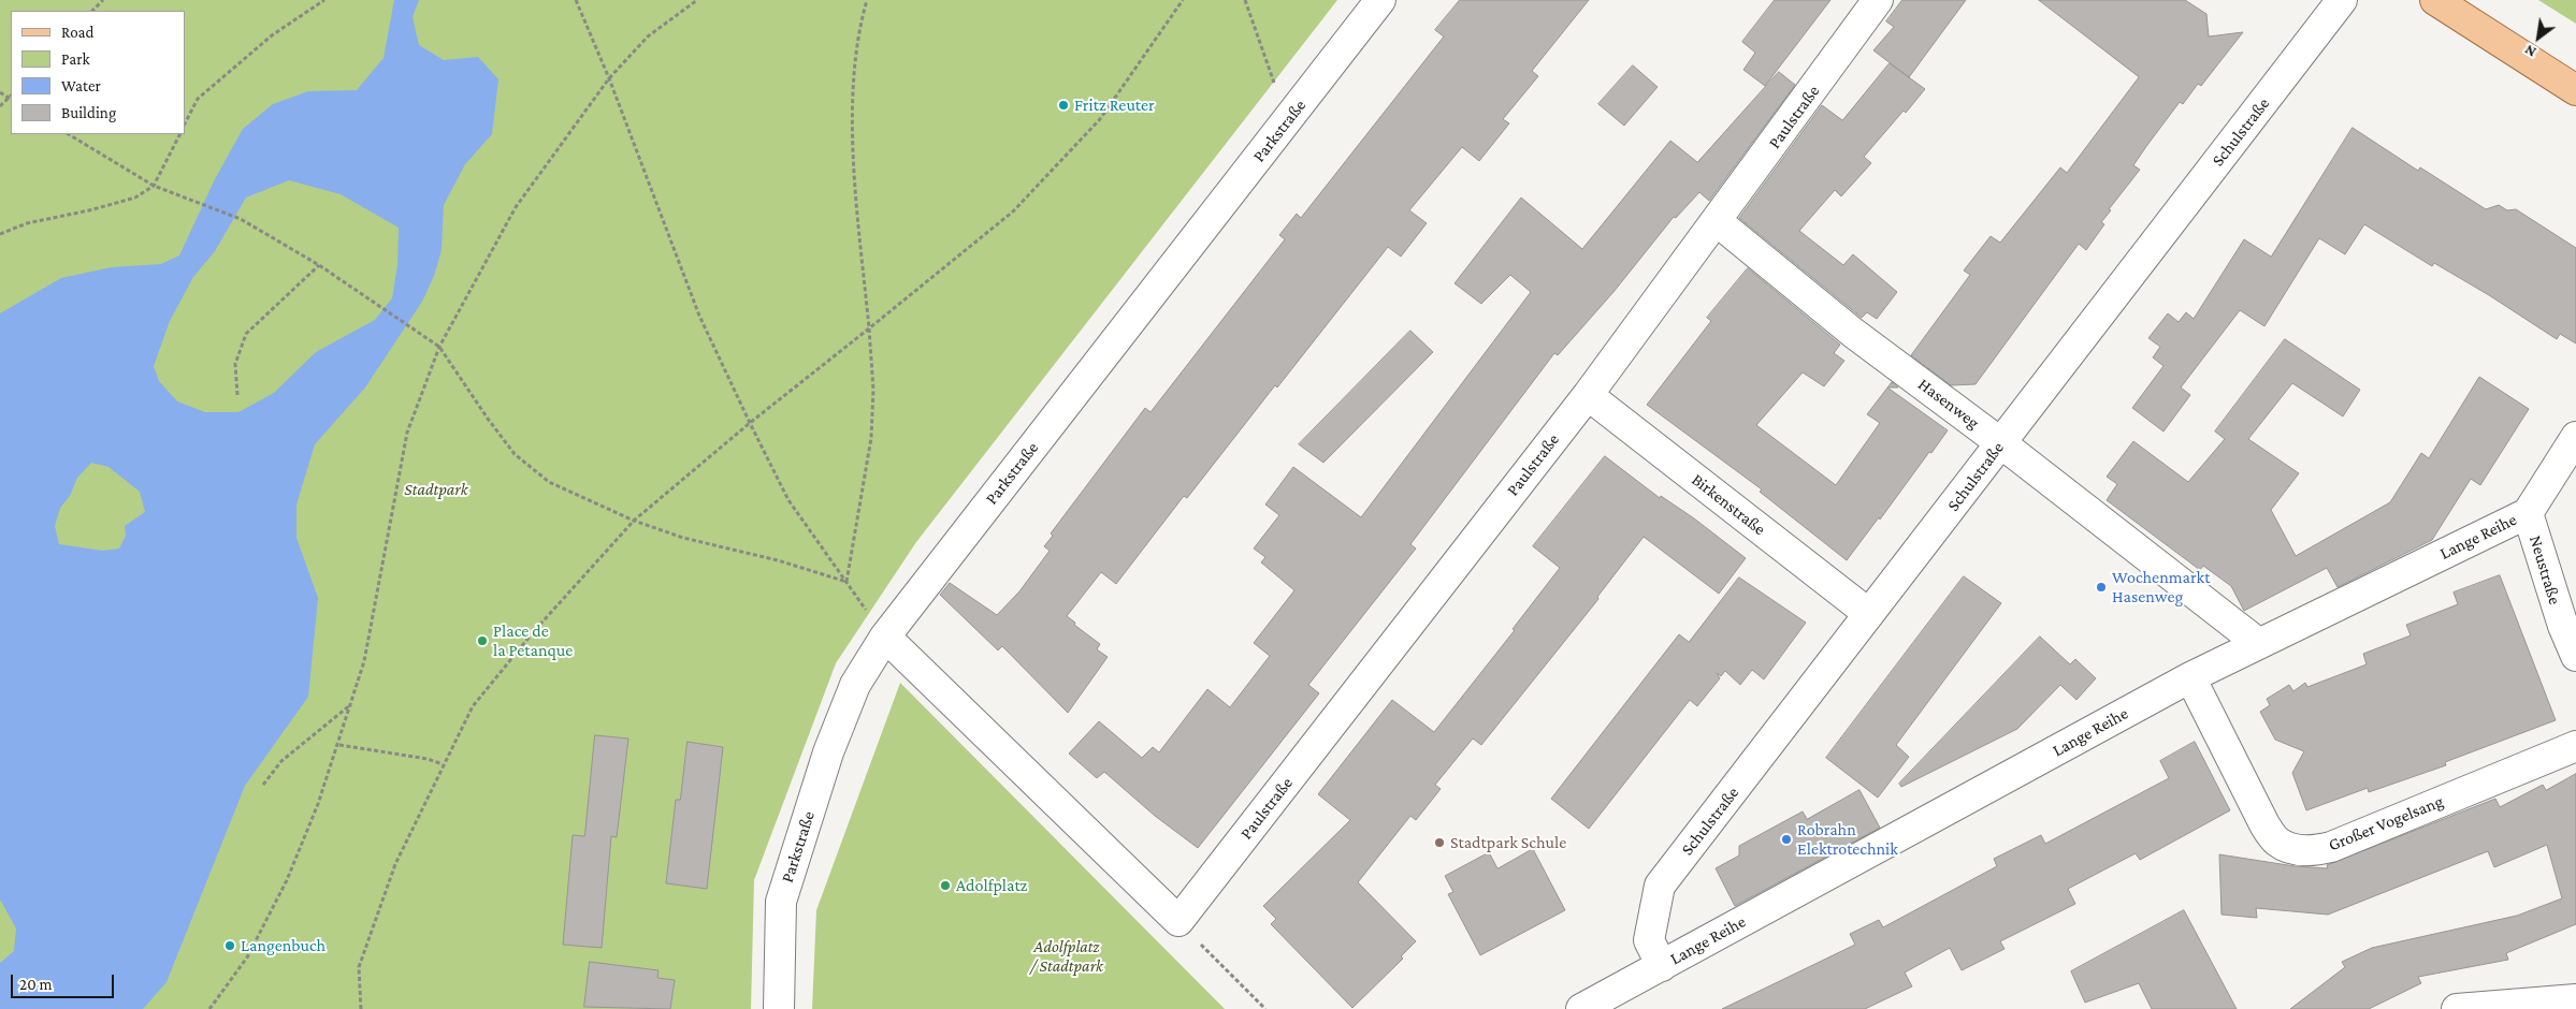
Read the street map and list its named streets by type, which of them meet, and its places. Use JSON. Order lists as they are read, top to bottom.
{
  "streets": {
    "street": [
      "Paulstraße",
      "Parkstraße",
      "Schulstraße",
      "Hasenweg",
      "Birkenstraße",
      "Lange Reihe",
      "Neustraße",
      "Großer Vogelsang"
    ]
  },
  "crossings": [
    ["Paulstraße", "Hasenweg"],
    ["Paulstraße", "Birkenstraße"],
    ["Schulstraße", "Hasenweg"],
    ["Schulstraße", "Birkenstraße"],
    ["Schulstraße", "Lange Reihe"],
    ["Hasenweg", "Lange Reihe"],
    ["Lange Reihe", "Neustraße"],
    ["Lange Reihe", "Großer Vogelsang"]
  ],
  "parks": ["Stadtpark", "Adolfplatz / Stadtpark"],
  "places": [
    "Fritz Reuter",
    "Wochenmarkt Hasenweg",
    "Place de la Petanque",
    "Robrahn Elektrotechnik",
    "Stadtpark Schule",
    "Adolfplatz",
    "Langenbuch"
  ],
  "legend": [
    "Road",
    "Park",
    "Water",
    "Building"
  ],
  "scale_bar": "20 m",
  "north": "bottom left"
}
